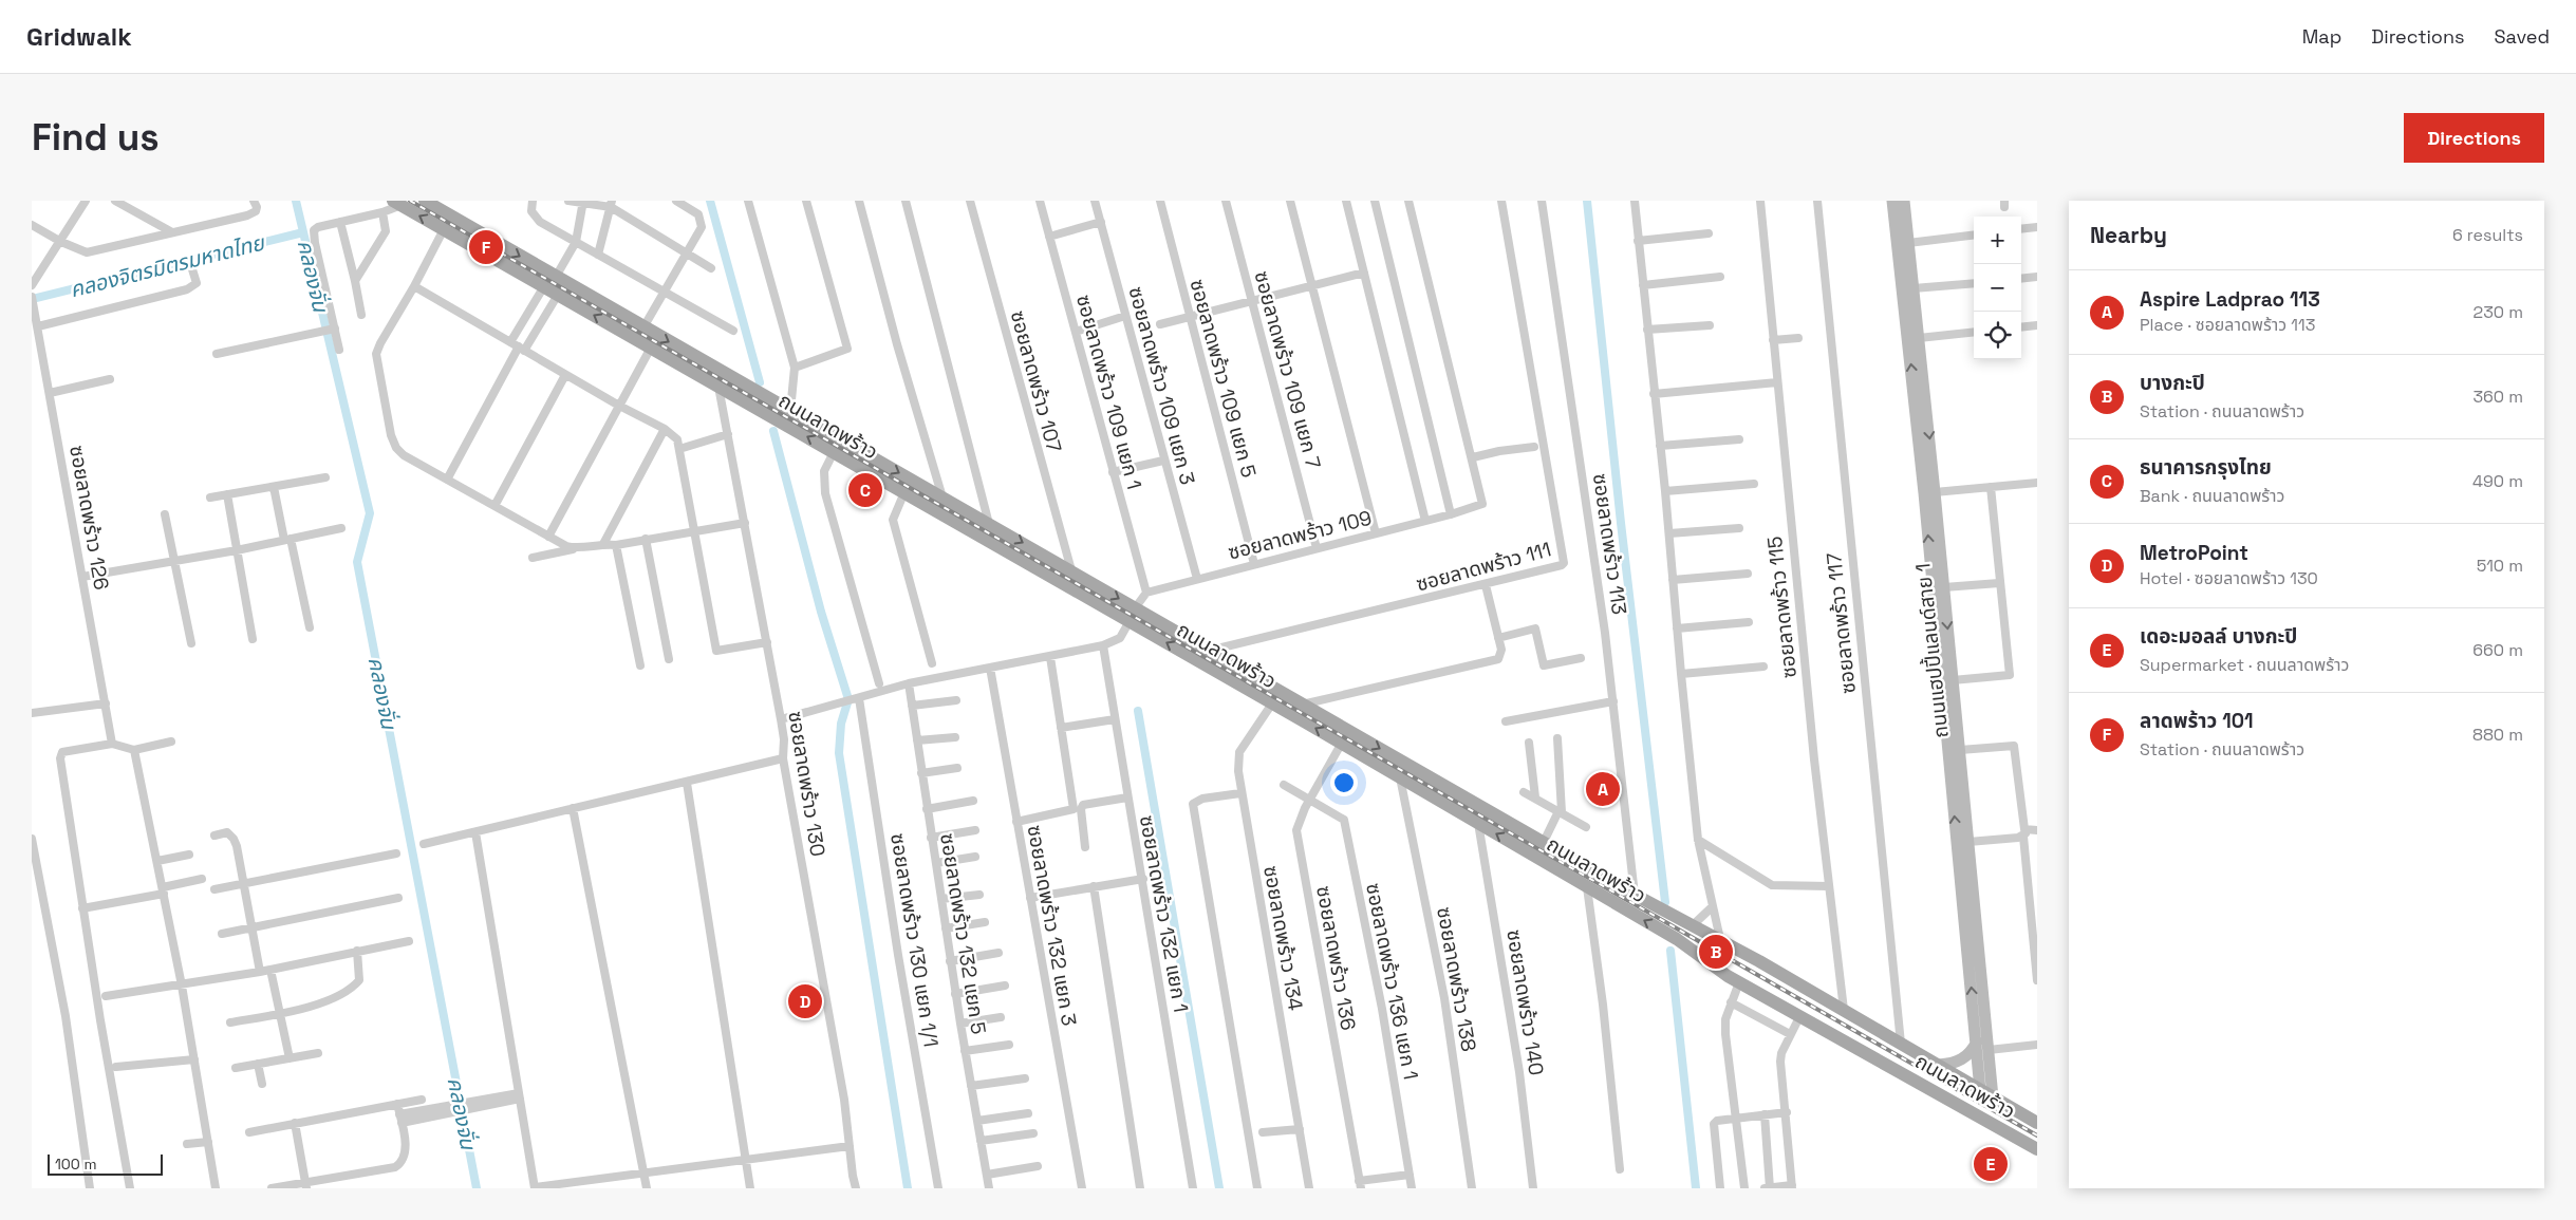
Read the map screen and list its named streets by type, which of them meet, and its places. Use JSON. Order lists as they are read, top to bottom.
{
  "streets": {
    "main road": ["ถนนลาดพร้าว"],
    "street": [
      "ซอยลาดพร้าว 109 แยก 7",
      "ซอยลาดพร้าว 109 แยก 5",
      "ซอยลาดพร้าว 107",
      "ซอยลาดพร้าว 109 แยก 3",
      "ซอยลาดพร้าว 109 แยก 1",
      "ซอยลาดพร้าว 126",
      "ซอยลาดพร้าว 109",
      "ซอยลาดพร้าว 113",
      "ซอยลาดพร้าว 111",
      "ซอยลาดพร้าว 115",
      "ซอยลาดพร้าว 117",
      "ถนนแฮปปี้แลนด์สาย 1",
      "ซอยลาดพร้าว 130",
      "ซอยลาดพร้าว 132 แยก 1",
      "ซอยลาดพร้าว 132 แยก 3",
      "ซอยลาดพร้าว 132 แยก 5",
      "ซอยลาดพร้าว 134",
      "ซอยลาดพร้าว 130 แยก 1/1",
      "ซอยลาดพร้าว 136",
      "ซอยลาดพร้าว 138",
      "ซอยลาดพร้าว 136 แยก 1",
      "ซอยลาดพร้าว 140"
    ]
  },
  "crossings": [
    ["ซอยลาดพร้าว 109 แยก 7", "ซอยลาดพร้าว 109"],
    ["ซอยลาดพร้าว 109 แยก 5", "ซอยลาดพร้าว 109"],
    ["ซอยลาดพร้าว 107", "ถนนลาดพร้าว"],
    ["ซอยลาดพร้าว 109 แยก 3", "ซอยลาดพร้าว 109"],
    ["ซอยลาดพร้าว 109 แยก 1", "ซอยลาดพร้าว 109"],
    ["ถนนลาดพร้าว", "ซอยลาดพร้าว 113"],
    ["ถนนลาดพร้าว", "ซอยลาดพร้าว 111"],
    ["ถนนลาดพร้าว", "ซอยลาดพร้าว 115"],
    ["ถนนลาดพร้าว", "ซอยลาดพร้าว 117"],
    ["ถนนลาดพร้าว", "ถนนแฮปปี้แลนด์สาย 1"],
    ["ถนนลาดพร้าว", "ซอยลาดพร้าว 130"],
    ["ถนนลาดพร้าว", "ซอยลาดพร้าว 134"],
    ["ถนนลาดพร้าว", "ซอยลาดพร้าว 136"],
    ["ถนนลาดพร้าว", "ซอยลาดพร้าว 138"],
    ["ถนนลาดพร้าว", "ซอยลาดพร้าว 140"],
    ["ซอยลาดพร้าว 136", "ซอยลาดพร้าว 136 แยก 1"]
  ],
  "water": ["คลองจิตรมิตรมหาดไทย", "คลองจั่น"],
  "scale_bar": "100 m",
  "page": {
    "header": "Gridwalk",
    "nav": ["Map", "Directions", "Saved"],
    "buttons": "Directions",
    "title": "Find us",
    "heading": ["Nearby", "6 results"],
    "map_buttons": ["+", "−"],
    "pins": [
      "F",
      "C",
      "A",
      "B",
      "D",
      "E"
    ],
    "list": [
      {
        "mark": "A",
        "name": "Aspire Ladprao 113",
        "note": "Place · ซอยลาดพร้าว 113",
        "value": "230 m"
      },
      {
        "mark": "B",
        "name": "บางกะปิ",
        "note": "Station · ถนนลาดพร้าว",
        "value": "360 m"
      },
      {
        "mark": "C",
        "name": "ธนาคารกรุงไทย",
        "note": "Bank · ถนนลาดพร้าว",
        "value": "490 m"
      },
      {
        "mark": "D",
        "name": "MetroPoint",
        "note": "Hotel · ซอยลาดพร้าว 130",
        "value": "510 m"
      },
      {
        "mark": "E",
        "name": "เดอะมอลล์ บางกะปิ",
        "note": "Supermarket · ถนนลาดพร้าว",
        "value": "660 m"
      },
      {
        "mark": "F",
        "name": "ลาดพร้าว 101",
        "note": "Station · ถนนลาดพร้าว",
        "value": "880 m"
      }
    ],
    "scale": "100 m"
  }
}
